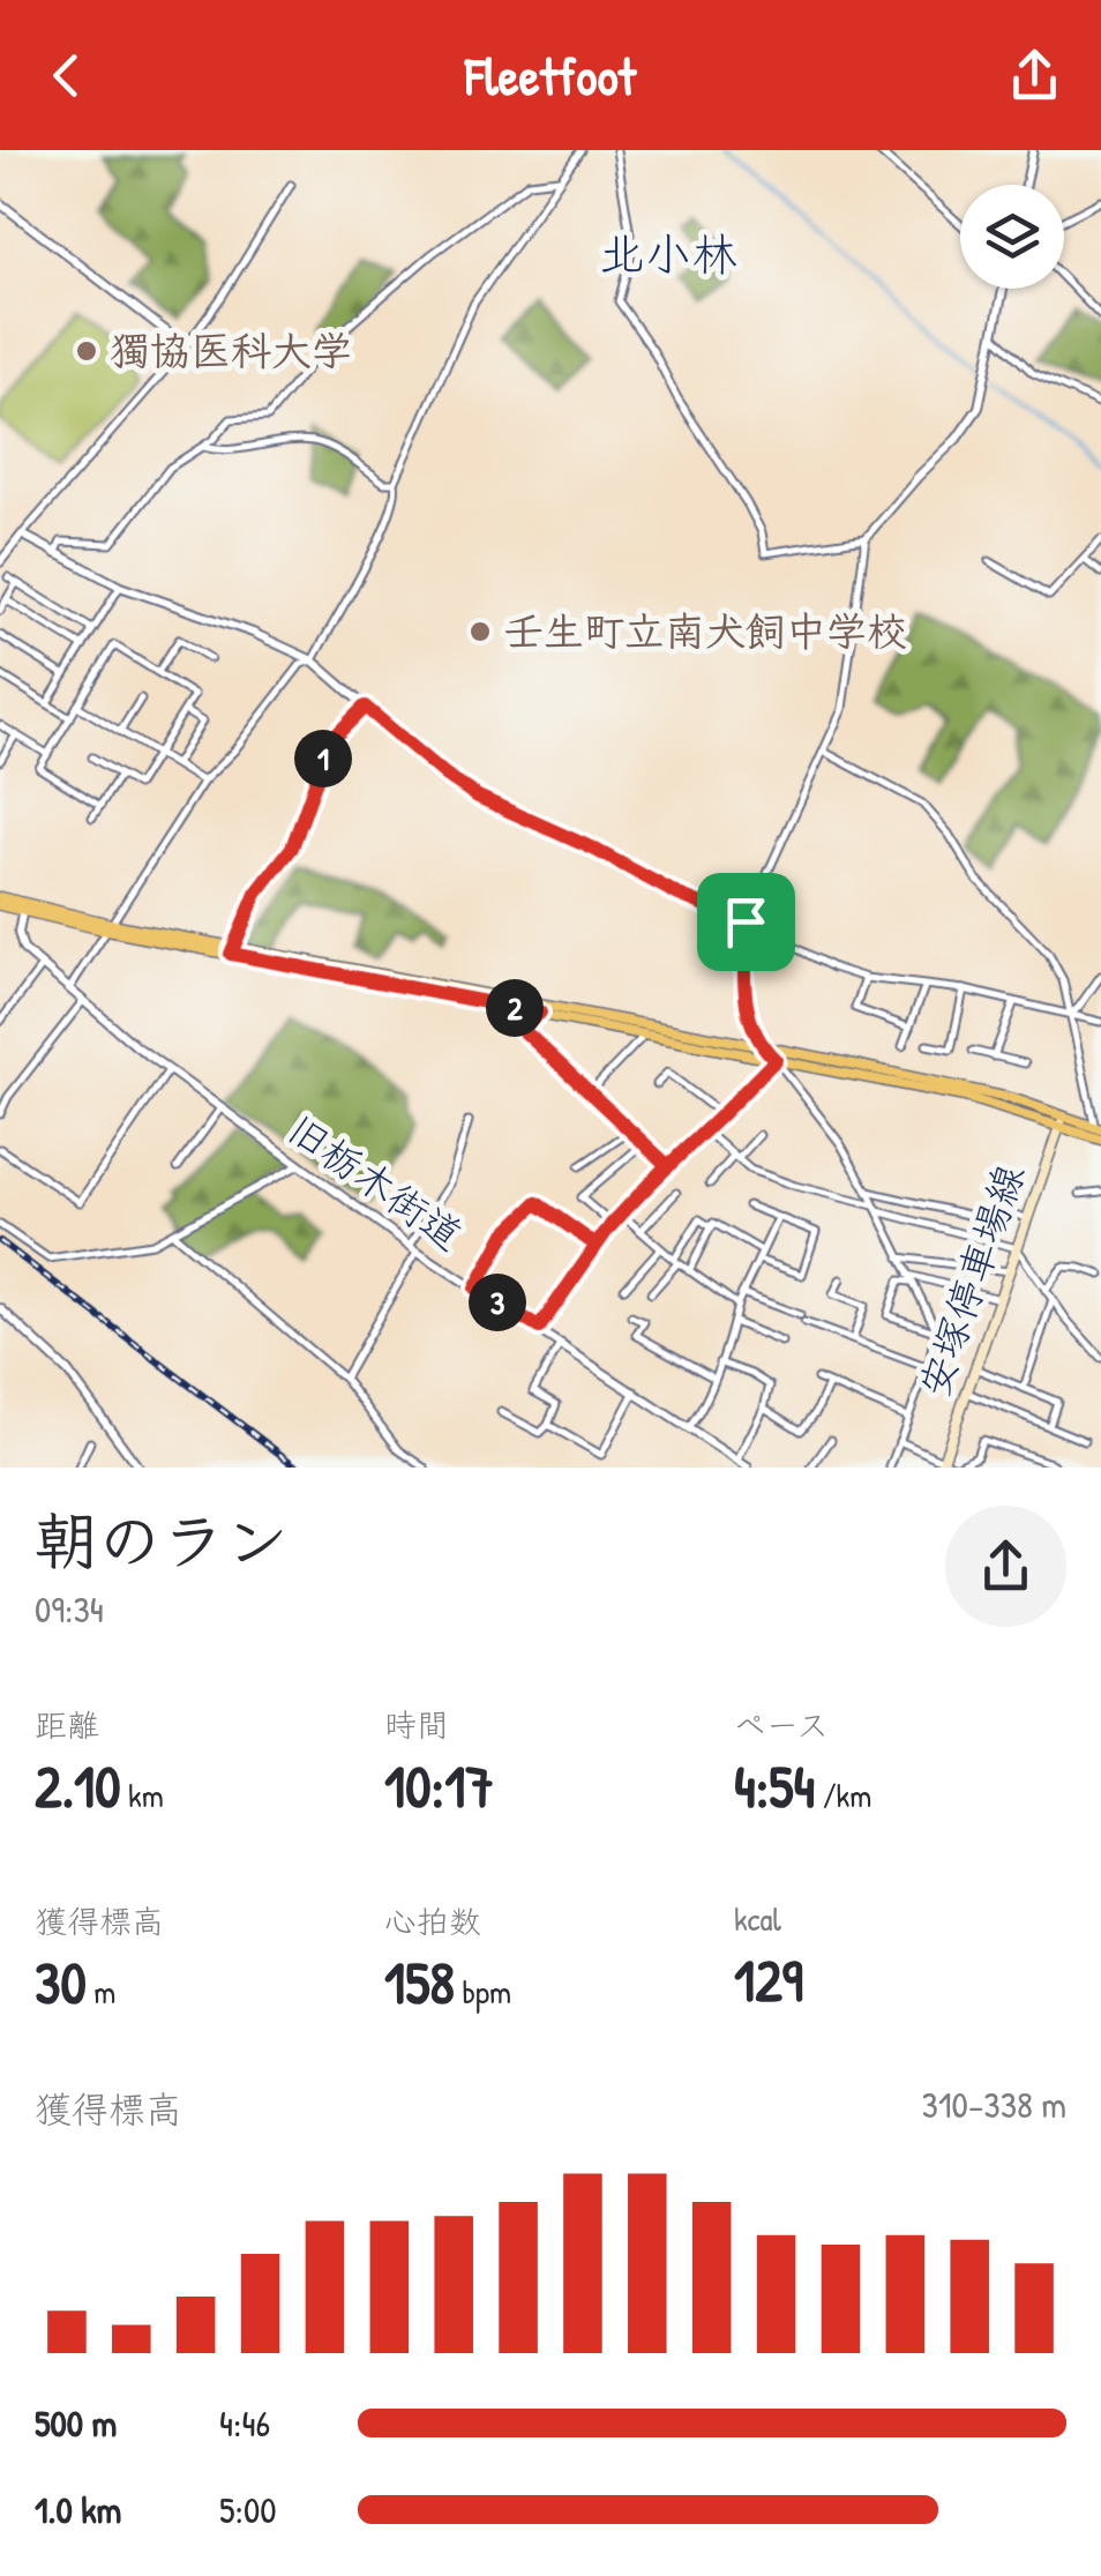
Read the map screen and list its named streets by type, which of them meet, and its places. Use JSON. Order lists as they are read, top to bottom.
{
  "streets": {
    "main road": ["安塚停車場線"],
    "street": ["旧栃木街道"]
  },
  "districts": ["北小林"],
  "places": ["獨協医科大学", "壬生町立南犬飼中学校"],
  "page": {
    "header": "Fleetfoot",
    "pins": ["1", "2", "3"],
    "heading": ["朝のラン", "09:34"],
    "stats": [
      ["距離", "2.10 km"],
      ["時間", "10:17"],
      ["ペース", "4:54 /km"],
      ["獲得標高", "30 m"],
      ["心拍数", "158 bpm"],
      ["kcal", "129"]
    ],
    "chart": ["獲得標高", "310–338 m"],
    "list": [
      {
        "name": "500 m",
        "note": "4:46"
      },
      {
        "name": "1.0 km",
        "note": "5:00"
      }
    ]
  }
}
